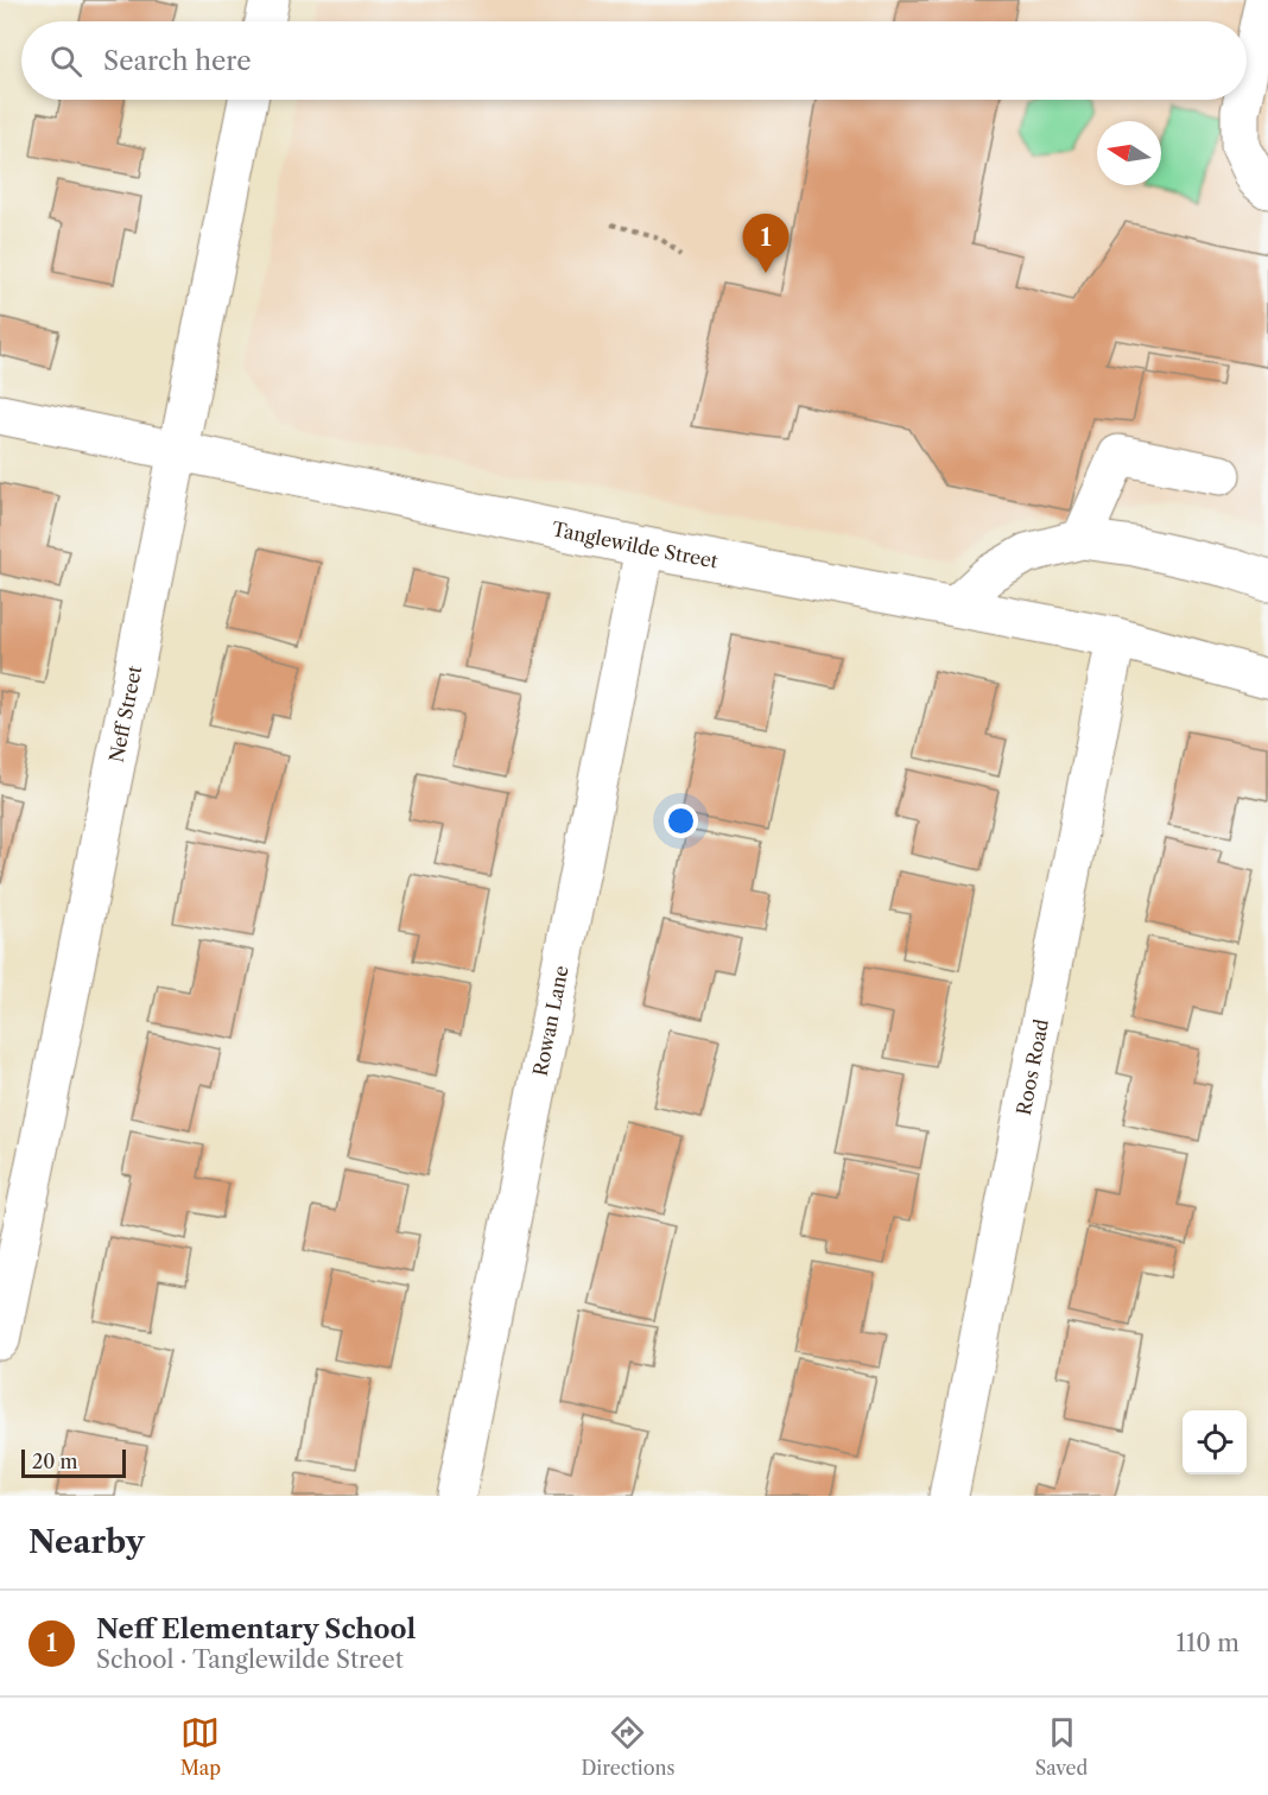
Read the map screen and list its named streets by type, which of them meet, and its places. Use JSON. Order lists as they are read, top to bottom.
{
  "streets": {
    "street": [
      "Tanglewilde Street",
      "Neff Street",
      "Rowan Lane",
      "Roos Road"
    ]
  },
  "crossings": [
    ["Tanglewilde Street", "Neff Street"],
    ["Tanglewilde Street", "Rowan Lane"],
    ["Tanglewilde Street", "Roos Road"]
  ],
  "scale_bar": "20 m",
  "north": "left",
  "page": {
    "search": "Search here",
    "pins": "1",
    "scale": "20 m",
    "heading": "Nearby",
    "list": [
      {
        "mark": "1",
        "name": "Neff Elementary School",
        "note": "School · Tanglewilde Street",
        "value": "110 m"
      }
    ],
    "nav": ["Map", "Directions", "Saved"]
  }
}
